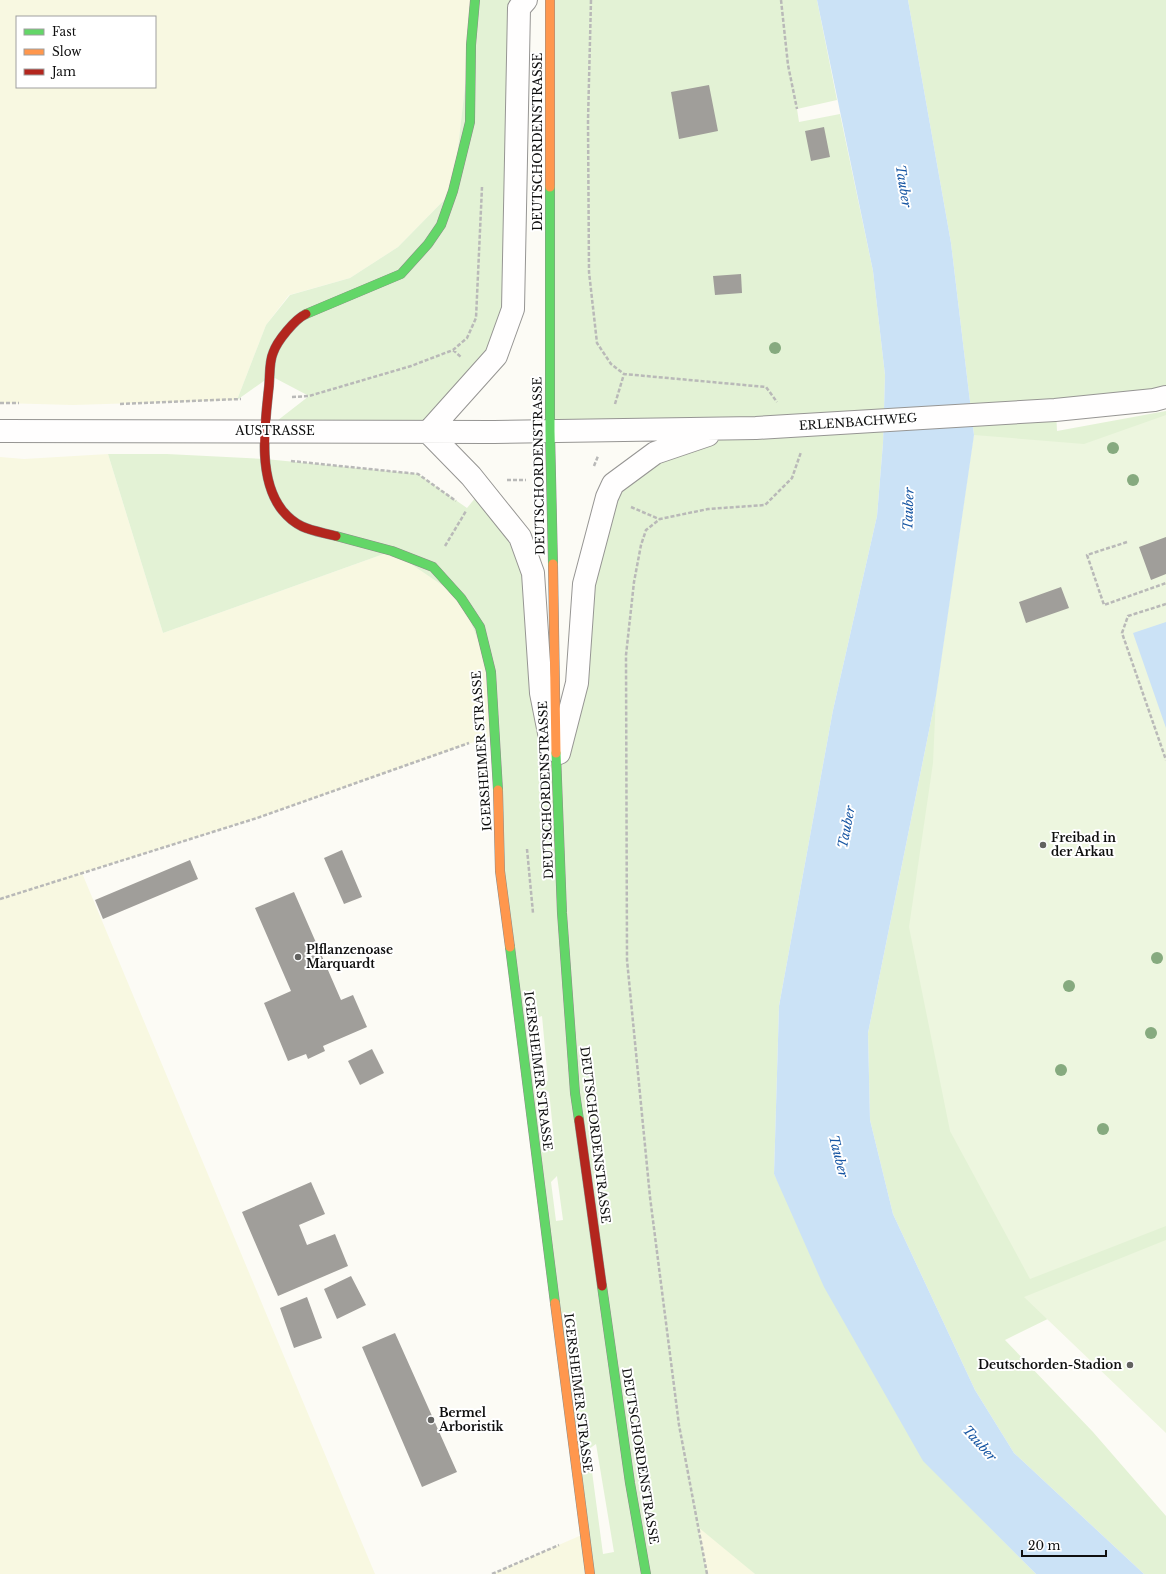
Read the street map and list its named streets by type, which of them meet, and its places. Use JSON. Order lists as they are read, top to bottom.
{
  "streets": {
    "street": [
      "DEUTSCHORDENSTRASSE",
      "ERLENBACHWEG",
      "AUSTRASSE",
      "IGERSHEIMER STRASSE"
    ]
  },
  "crossings": [
    ["DEUTSCHORDENSTRASSE", "ERLENBACHWEG"],
    ["DEUTSCHORDENSTRASSE", "AUSTRASSE"],
    ["ERLENBACHWEG", "AUSTRASSE"],
    ["AUSTRASSE", "IGERSHEIMER STRASSE"]
  ],
  "water": ["Tauber"],
  "places": [
    "Freibad in der Arkau",
    "Plflanzenoase Marquardt",
    "Deutschorden-Stadion",
    "Bermel Arboristik"
  ],
  "legend": ["Fast", "Slow", "Jam"],
  "scale_bar": "20 m"
}
